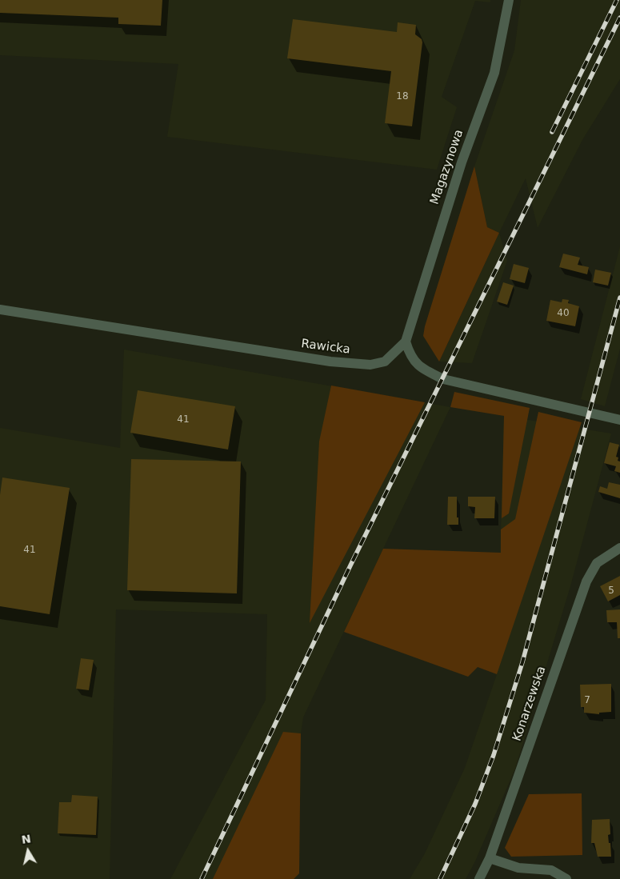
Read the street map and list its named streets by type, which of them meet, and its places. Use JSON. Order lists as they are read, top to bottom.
{
  "streets": {
    "street": ["Magazynowa", "Rawicka", "Konarzewska"]
  },
  "crossings": [
    ["Magazynowa", "Rawicka"]
  ],
  "house_numbers": [
    "18",
    "40",
    "41",
    "41",
    "5",
    "7"
  ],
  "north": "top"
}
